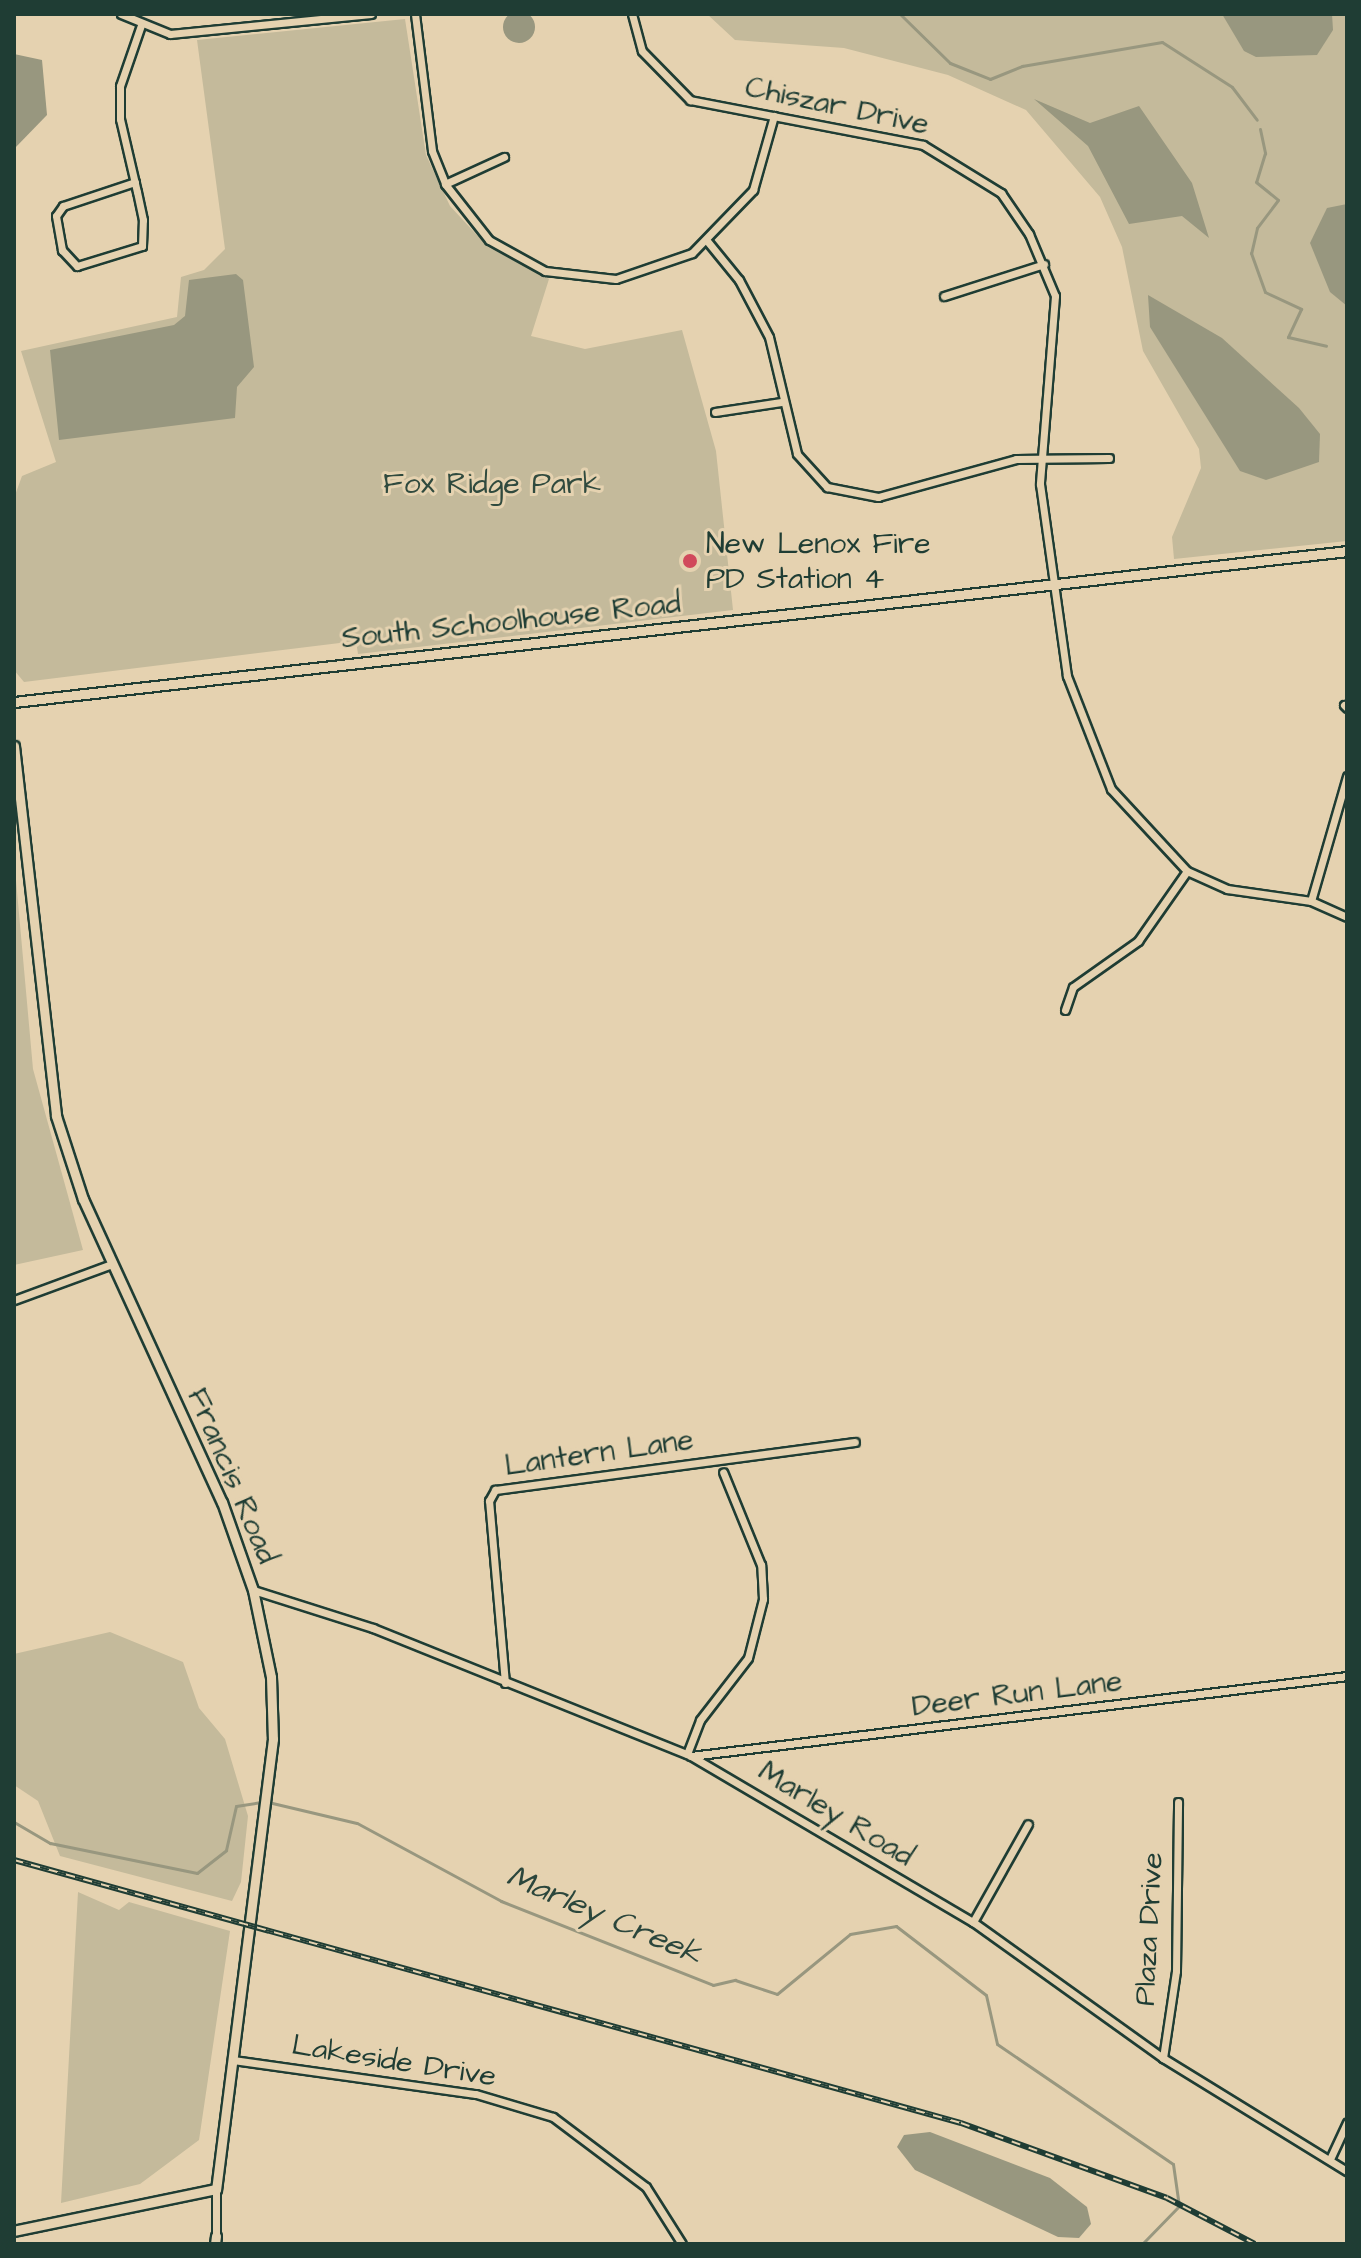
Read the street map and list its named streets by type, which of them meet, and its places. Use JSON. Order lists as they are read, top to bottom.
{
  "streets": {
    "street": [
      "Chiszar Drive",
      "South Schoolhouse Road",
      "Lantern Lane",
      "Francis Road",
      "Deer Run Lane",
      "Marley Road",
      "Plaza Drive",
      "Lakeside Drive"
    ]
  },
  "crossings": [
    ["Chiszar Drive", "South Schoolhouse Road"],
    ["Lantern Lane", "Marley Road"],
    ["Francis Road", "Marley Road"],
    ["Francis Road", "Lakeside Drive"],
    ["Deer Run Lane", "Marley Road"],
    ["Marley Road", "Plaza Drive"]
  ],
  "water": ["Marley Creek"],
  "parks": ["Fox Ridge Park"],
  "places": ["New Lenox Fire PD Station 4"]
}
